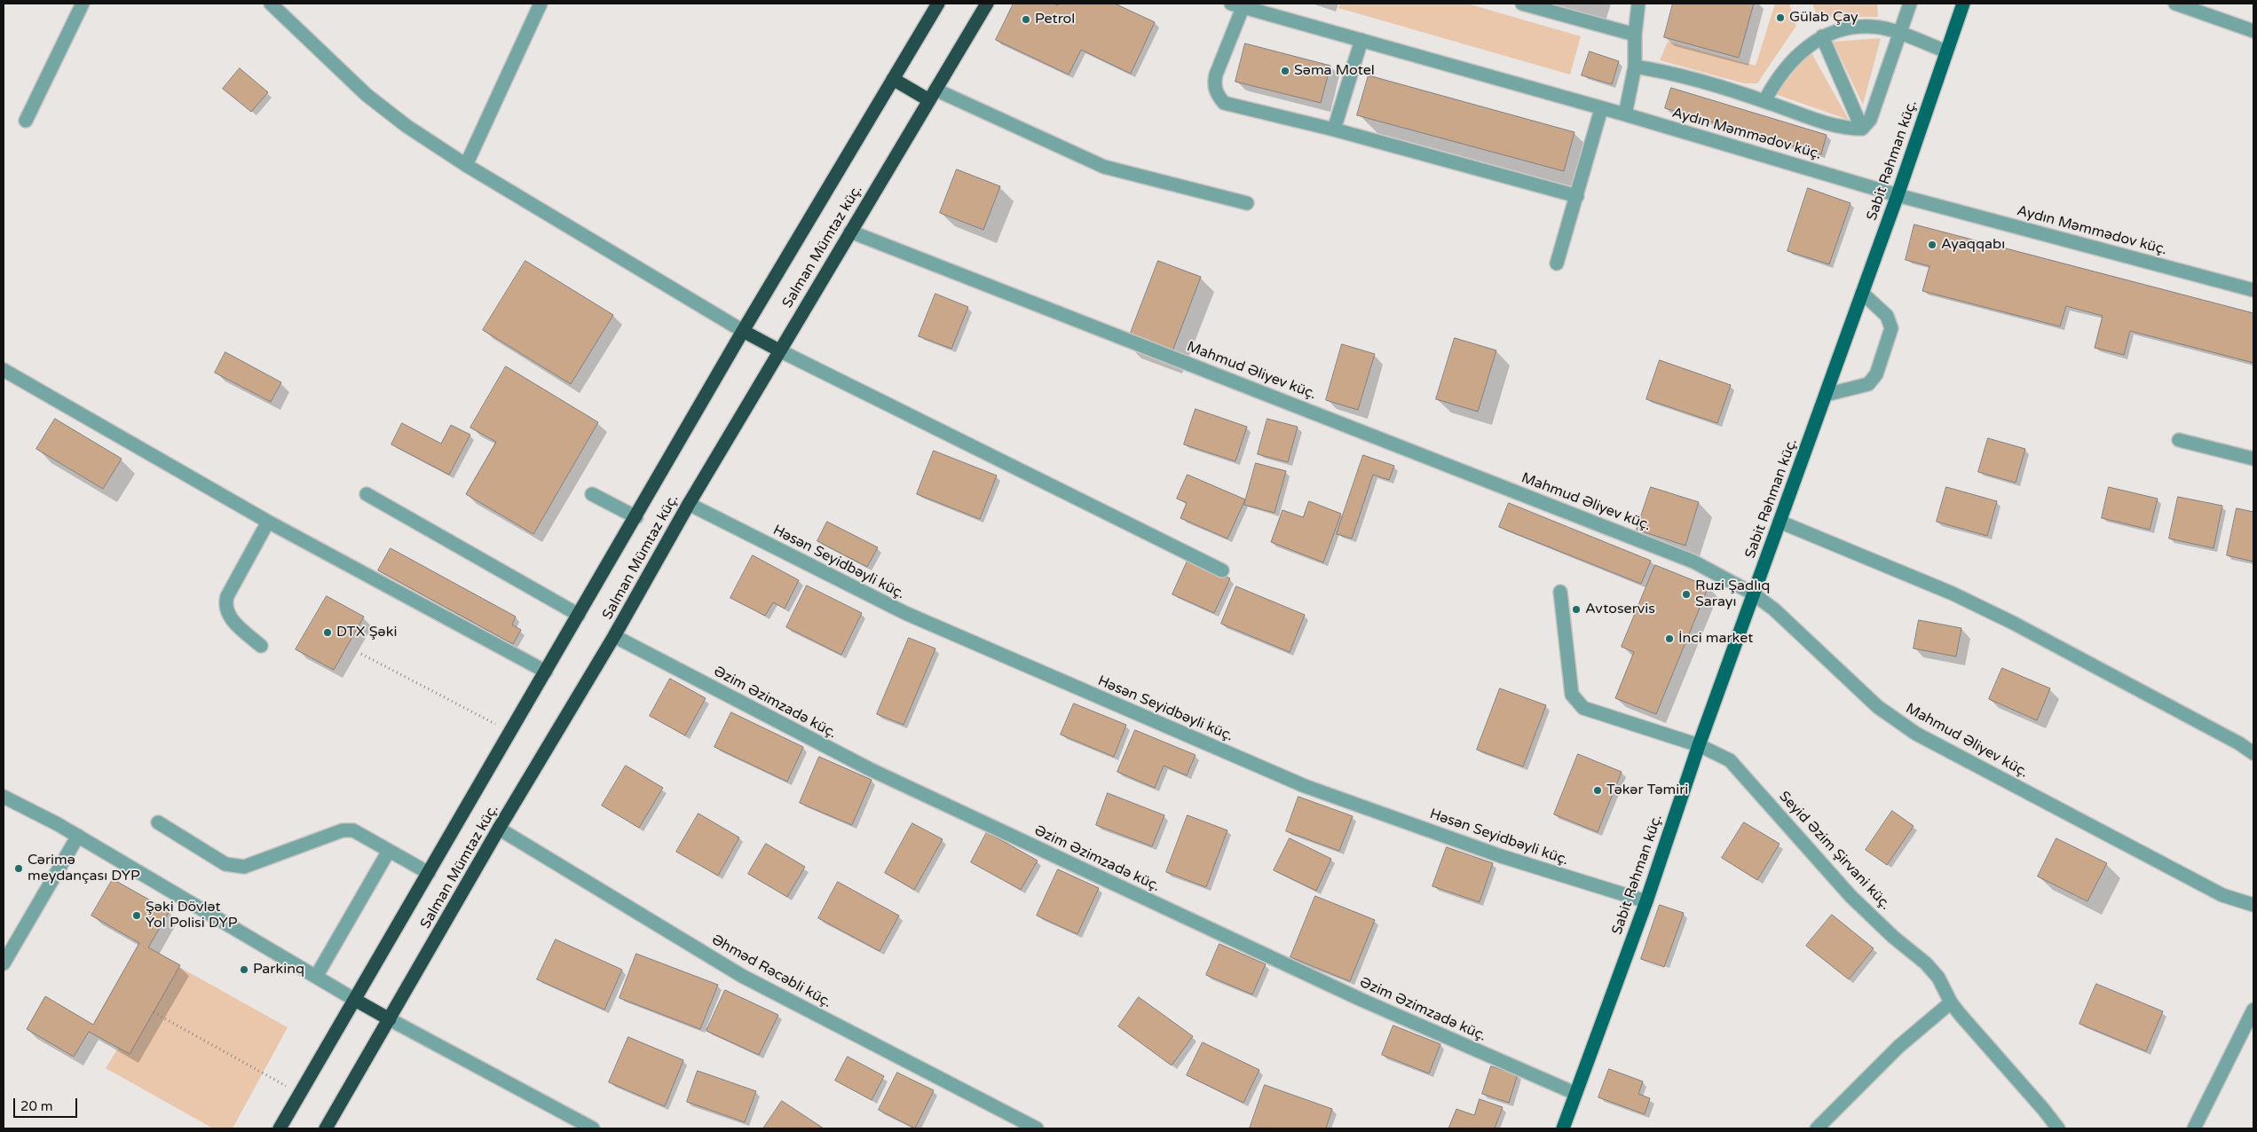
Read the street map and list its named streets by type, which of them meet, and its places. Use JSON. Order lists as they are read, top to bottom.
{
  "streets": {
    "highway": ["Salman Mümtaz küç."],
    "main road": ["Sabit Rəhman küç."],
    "street": [
      "Aydın Məmmədov küç.",
      "Mahmud Əliyev küç.",
      "Həsən Seyidbəyli küç.",
      "Əzim Əzimzadə küç.",
      "Seyid Əzim Şirvani küç.",
      "Əhməd Rəcəbli küç."
    ]
  },
  "crossings": [
    ["Aydın Məmmədov küç.", "Sabit Rəhman küç."],
    ["Sabit Rəhman küç.", "Mahmud Əliyev küç."],
    ["Sabit Rəhman küç.", "Həsən Seyidbəyli küç."],
    ["Sabit Rəhman küç.", "Əzim Əzimzadə küç."],
    ["Sabit Rəhman küç.", "Seyid Əzim Şirvani küç."],
    ["Salman Mümtaz küç.", "Mahmud Əliyev küç."],
    ["Salman Mümtaz küç.", "Həsən Seyidbəyli küç."],
    ["Salman Mümtaz küç.", "Əzim Əzimzadə küç."],
    ["Salman Mümtaz küç.", "Əhməd Rəcəbli küç."]
  ],
  "places": [
    "Gülab Çay",
    "Petrol",
    "Səma Motel",
    "Ayaqqabı",
    "Ruzi Şadlıq Sarayı",
    "Avtoservis",
    "DTX Şəki",
    "İnci market",
    "Təkər Təmiri",
    "Cərimə meydançası DYP",
    "Şəki Dövlət Yol Polisi DYP",
    "Parkinq"
  ],
  "scale_bar": "20 m"
}
